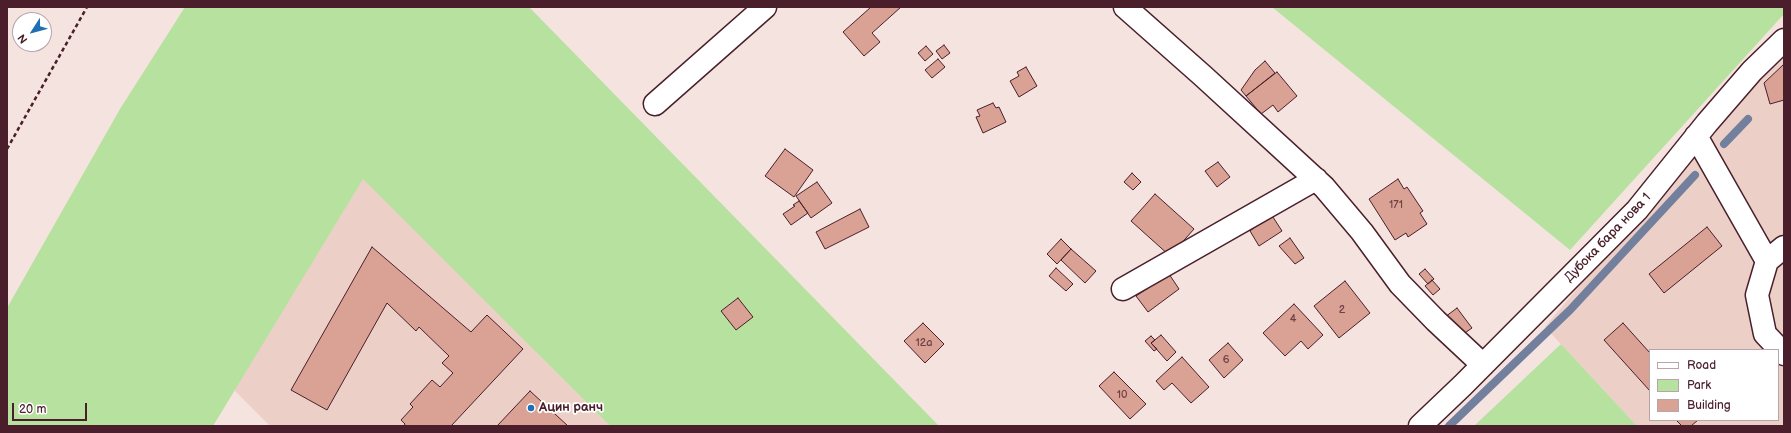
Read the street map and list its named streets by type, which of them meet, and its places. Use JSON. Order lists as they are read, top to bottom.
{
  "streets": {
    "street": ["Дубока бара нова 1"]
  },
  "places": ["Ацин ранч"],
  "house_numbers": [
    "171",
    "2",
    "4",
    "12a",
    "6",
    "10"
  ],
  "legend": ["Road", "Park", "Building"],
  "scale_bar": "20 m",
  "north": "bottom left"
}
